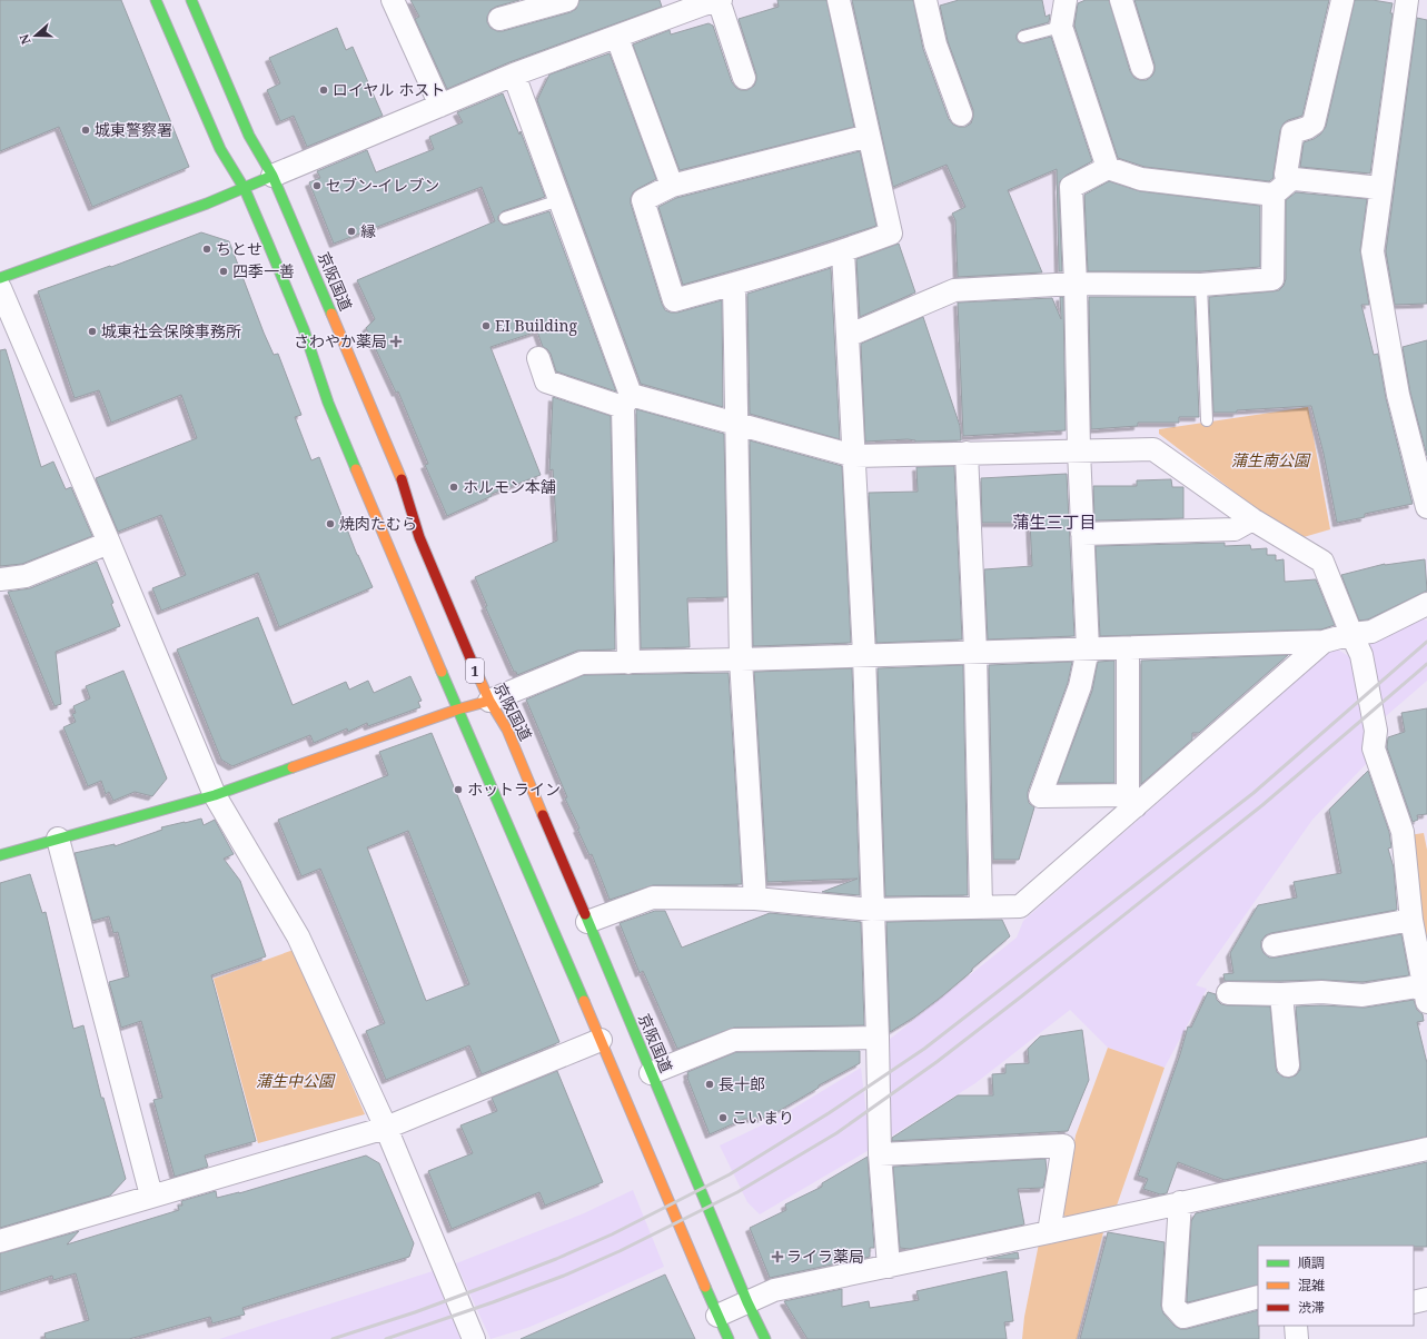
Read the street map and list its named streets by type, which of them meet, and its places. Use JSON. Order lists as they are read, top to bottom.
{
  "streets": {
    "main road": ["京阪国道", "1"]
  },
  "districts": ["蒲生三丁目"],
  "parks": ["蒲生南公園", "蒲生中公園"],
  "places": {
    "other": [
      "ロイヤル ホスト",
      "城東警察署",
      "セブン-イレブン",
      "縁",
      "ちとせ",
      "四季一善",
      "EI Building",
      "城東社会保険事務所",
      "ホルモン本舗",
      "焼肉たむら",
      "ホットライン",
      "長十郎",
      "こいまり"
    ],
    "health": ["さわやか薬局", "ライラ薬局"]
  },
  "legend": ["順調", "混雑", "渋滞"],
  "north": "left"
}
